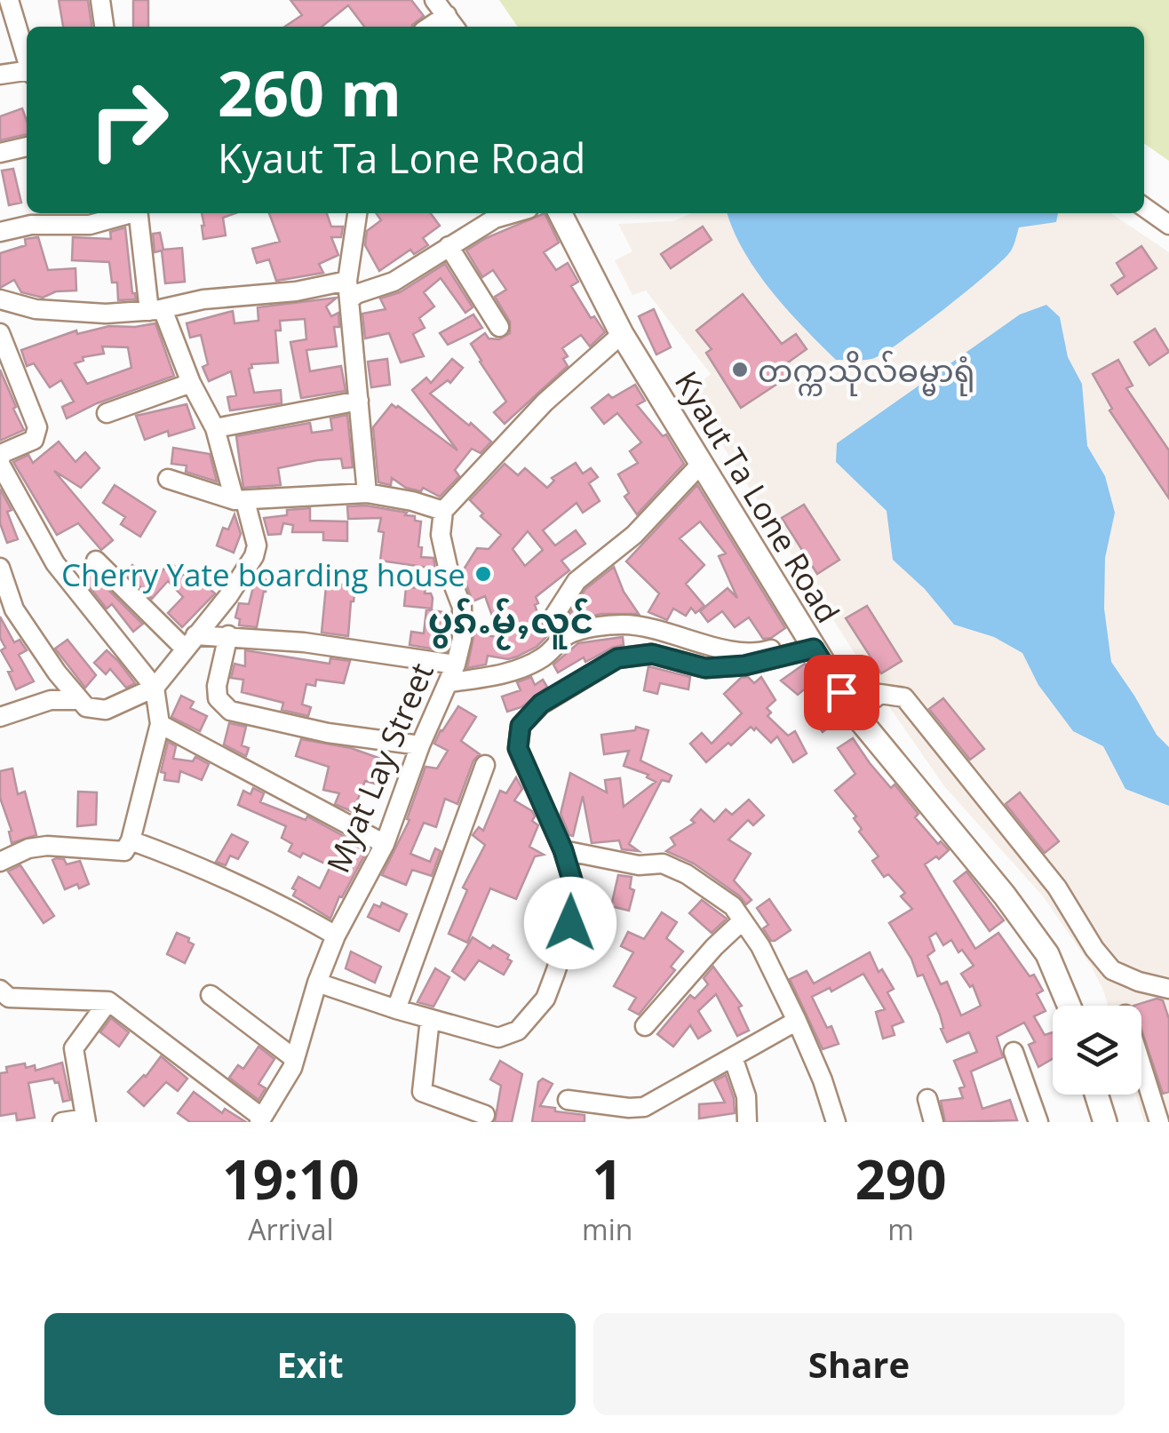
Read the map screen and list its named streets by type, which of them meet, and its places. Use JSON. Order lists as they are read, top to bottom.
{
  "streets": {
    "main road": ["Kyaut Ta Lone Road"],
    "street": ["Myat Lay Street"]
  },
  "districts": ["ပွၵ်ႉမႂ်ႇလူင်"],
  "places": ["တက္ကသိုလ်ဓမ္မာရုံ", "Cherry Yate boarding house"],
  "page": {
    "turn": ["260 m", "Kyaut Ta Lone Road"],
    "eta": [
      "19:10",
      "Arrival",
      "1",
      "min",
      "290",
      "m"
    ],
    "buttons": ["Exit", "Share"]
  }
}
